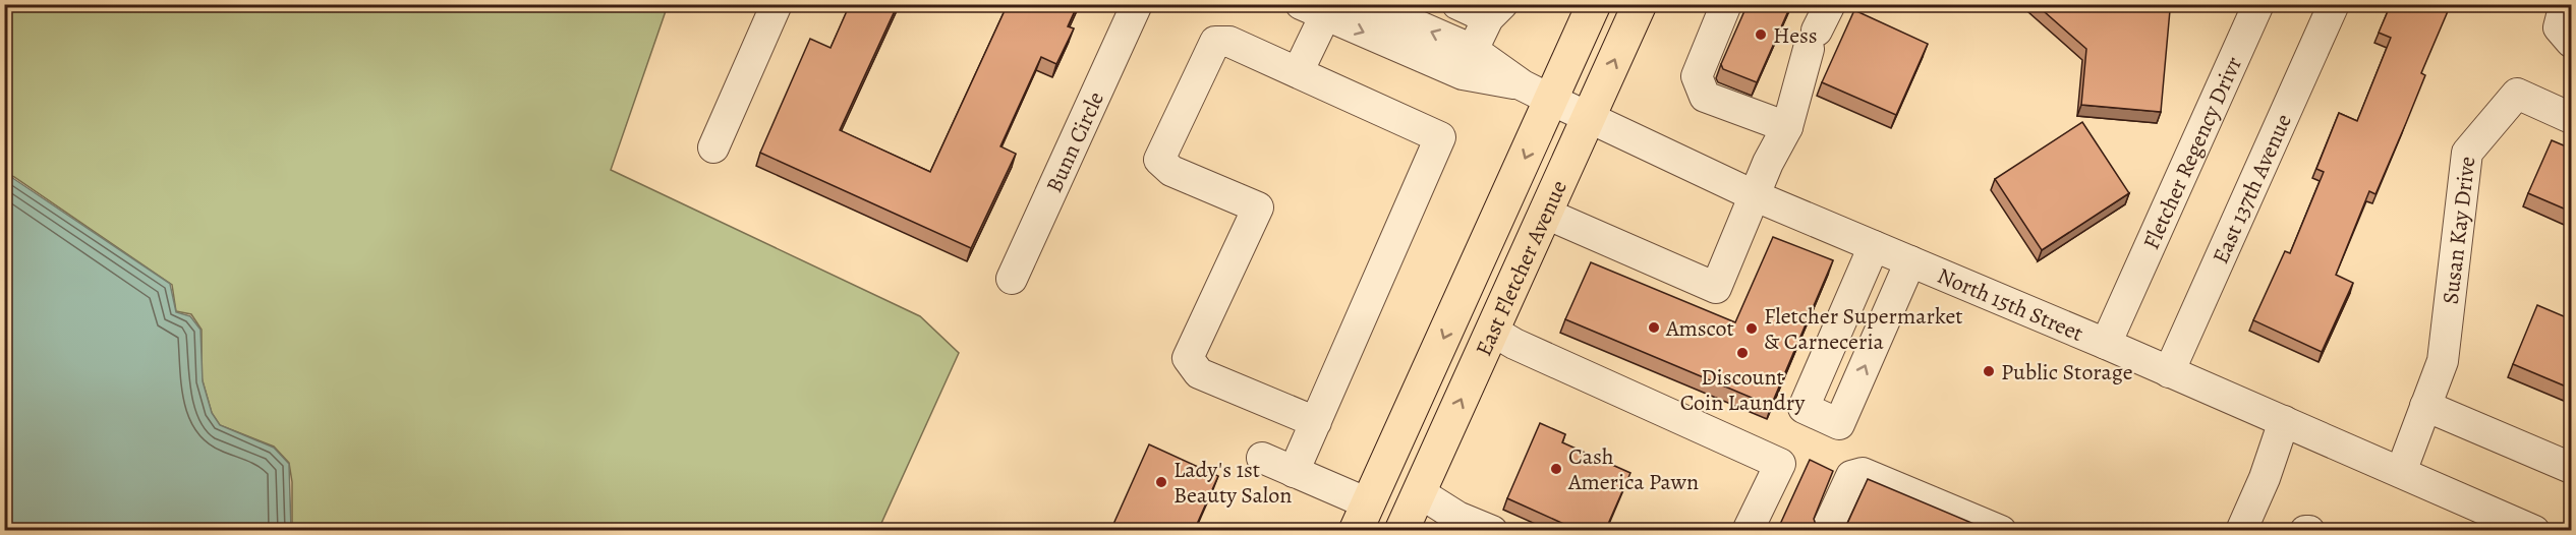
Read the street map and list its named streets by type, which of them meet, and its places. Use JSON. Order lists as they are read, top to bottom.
{
  "streets": {
    "main road": ["East Fletcher Avenue"],
    "street": [
      "Bunn Circle",
      "Fletcher Regency Drivr",
      "East 137th Avenue",
      "Susan Kay Drive",
      "North 15th Street"
    ]
  },
  "crossings": [
    ["Fletcher Regency Drivr", "North 15th Street"],
    ["East 137th Avenue", "North 15th Street"],
    ["Susan Kay Drive", "North 15th Street"],
    ["East Fletcher Avenue", "North 15th Street"]
  ],
  "places": [
    "Hess",
    "Amscot",
    "Fletcher Supermarket & Carneceria",
    "Discount Coin Laundry",
    "Public Storage",
    "Cash America Pawn",
    "Lady's 1st Beauty Salon"
  ]
}
